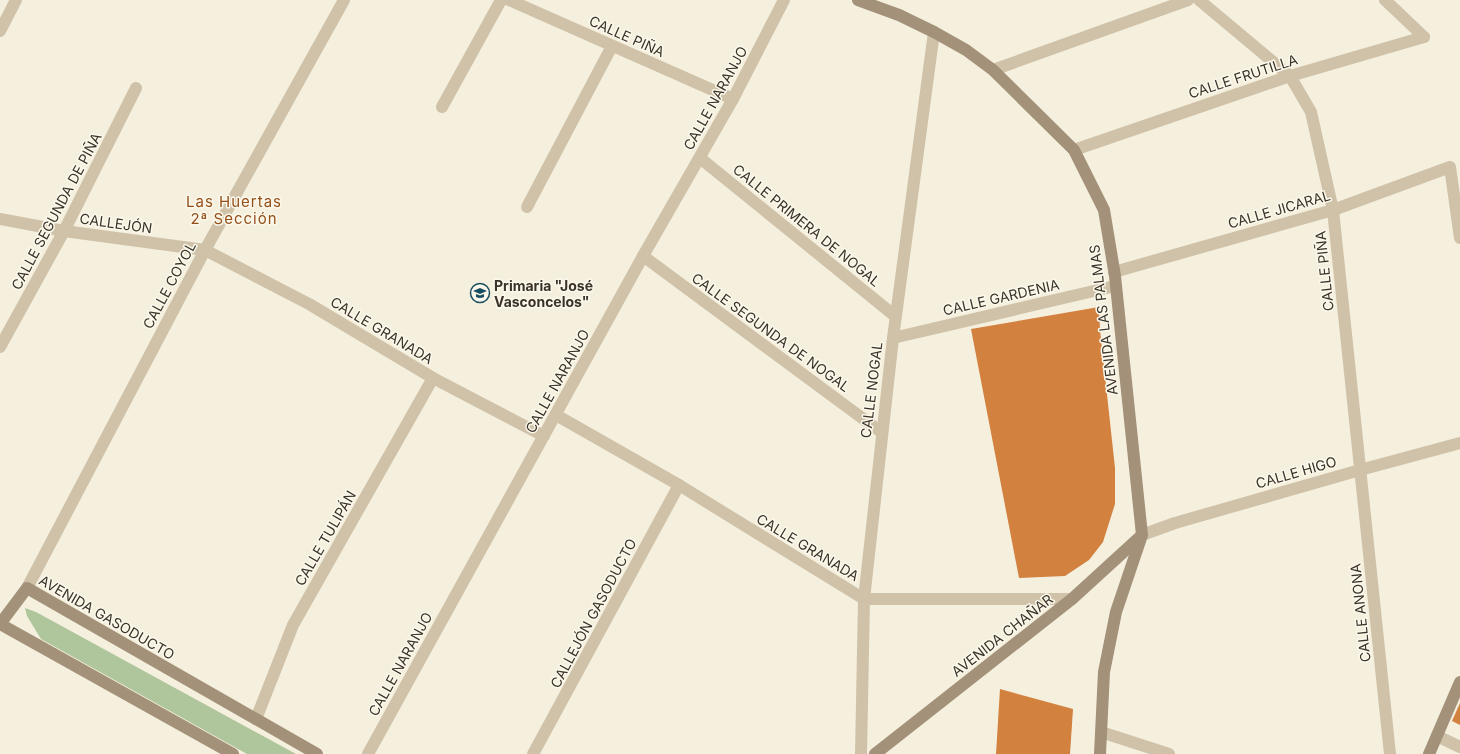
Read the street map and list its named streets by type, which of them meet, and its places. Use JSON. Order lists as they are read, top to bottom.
{
  "streets": {
    "street": [
      "CALLE PIÑA",
      "CALLE FRUTILLA",
      "CALLE NARANJO",
      "CALLE JICARAL",
      "CALLE SEGUNDA DE PIÑA",
      "CALLEJÓN",
      "CALLE PRIMERA DE NOGAL",
      "CALLE COYOL",
      "CALLE GARDENIA",
      "AVENIDA LAS PALMAS",
      "CALLE GRANADA",
      "CALLE SEGUNDA DE NOGAL",
      "CALLE NOGAL",
      "CALLE HIGO",
      "CALLE TULIPÁN",
      "CALLEJÓN GASODUCTO",
      "CALLE ANONA",
      "AVENIDA GASODUCTO",
      "AVENIDA CHAÑAR"
    ]
  },
  "crossings": [
    ["CALLE PIÑA", "CALLE FRUTILLA"],
    ["CALLE PIÑA", "CALLE NARANJO"],
    ["CALLE PIÑA", "CALLE JICARAL"],
    ["CALLE PIÑA", "CALLE HIGO"],
    ["CALLE PIÑA", "CALLE ANONA"],
    ["CALLE FRUTILLA", "AVENIDA LAS PALMAS"],
    ["CALLE NARANJO", "CALLE PRIMERA DE NOGAL"],
    ["CALLE NARANJO", "CALLE GRANADA"],
    ["CALLE NARANJO", "CALLE SEGUNDA DE NOGAL"],
    ["CALLE JICARAL", "AVENIDA LAS PALMAS"],
    ["CALLE SEGUNDA DE PIÑA", "CALLEJÓN"],
    ["CALLEJÓN", "CALLE COYOL"],
    ["CALLEJÓN", "CALLE GRANADA"],
    ["CALLE PRIMERA DE NOGAL", "CALLE NOGAL"],
    ["CALLE COYOL", "CALLE GRANADA"],
    ["CALLE COYOL", "AVENIDA GASODUCTO"],
    ["CALLE GARDENIA", "AVENIDA LAS PALMAS"],
    ["CALLE GARDENIA", "CALLE NOGAL"],
    ["AVENIDA LAS PALMAS", "CALLE NOGAL"],
    ["AVENIDA LAS PALMAS", "CALLE HIGO"],
    ["AVENIDA LAS PALMAS", "AVENIDA CHAÑAR"],
    ["CALLE GRANADA", "CALLE NOGAL"],
    ["CALLE GRANADA", "CALLE TULIPÁN"],
    ["CALLE GRANADA", "CALLEJÓN GASODUCTO"],
    ["CALLE GRANADA", "AVENIDA CHAÑAR"],
    ["CALLE SEGUNDA DE NOGAL", "CALLE NOGAL"],
    ["CALLE HIGO", "CALLE ANONA"],
    ["CALLE HIGO", "AVENIDA CHAÑAR"],
    ["CALLE TULIPÁN", "AVENIDA GASODUCTO"]
  ],
  "districts": ["Las Huertas 2ª Sección"],
  "places": {
    "school or university": ["Primaria \"José Vasconcelos\""]
  }
}
